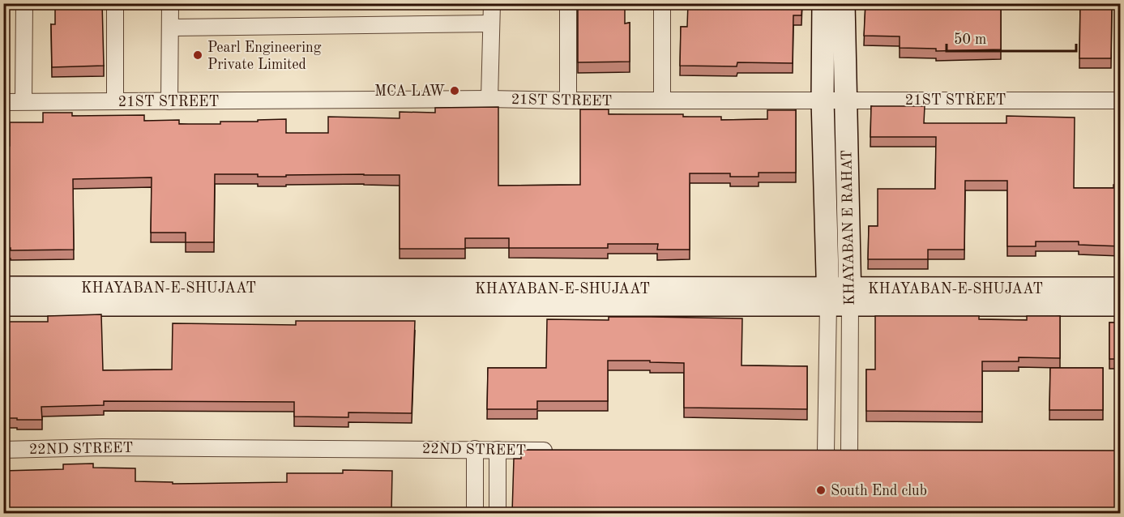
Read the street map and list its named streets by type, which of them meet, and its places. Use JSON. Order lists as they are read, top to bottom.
{
  "streets": {
    "main road": ["KHAYABAN E RAHAT", "KHAYABAN-E-SHUJAAT"],
    "street": ["21ST STREET", "22ND STREET"]
  },
  "crossings": [
    ["21ST STREET", "KHAYABAN E RAHAT"],
    ["KHAYABAN E RAHAT", "KHAYABAN-E-SHUJAAT"]
  ],
  "places": ["Pearl Engineering Private Limited", "MCA LAW", "South End club"],
  "scale_bar": "50 m"
}
